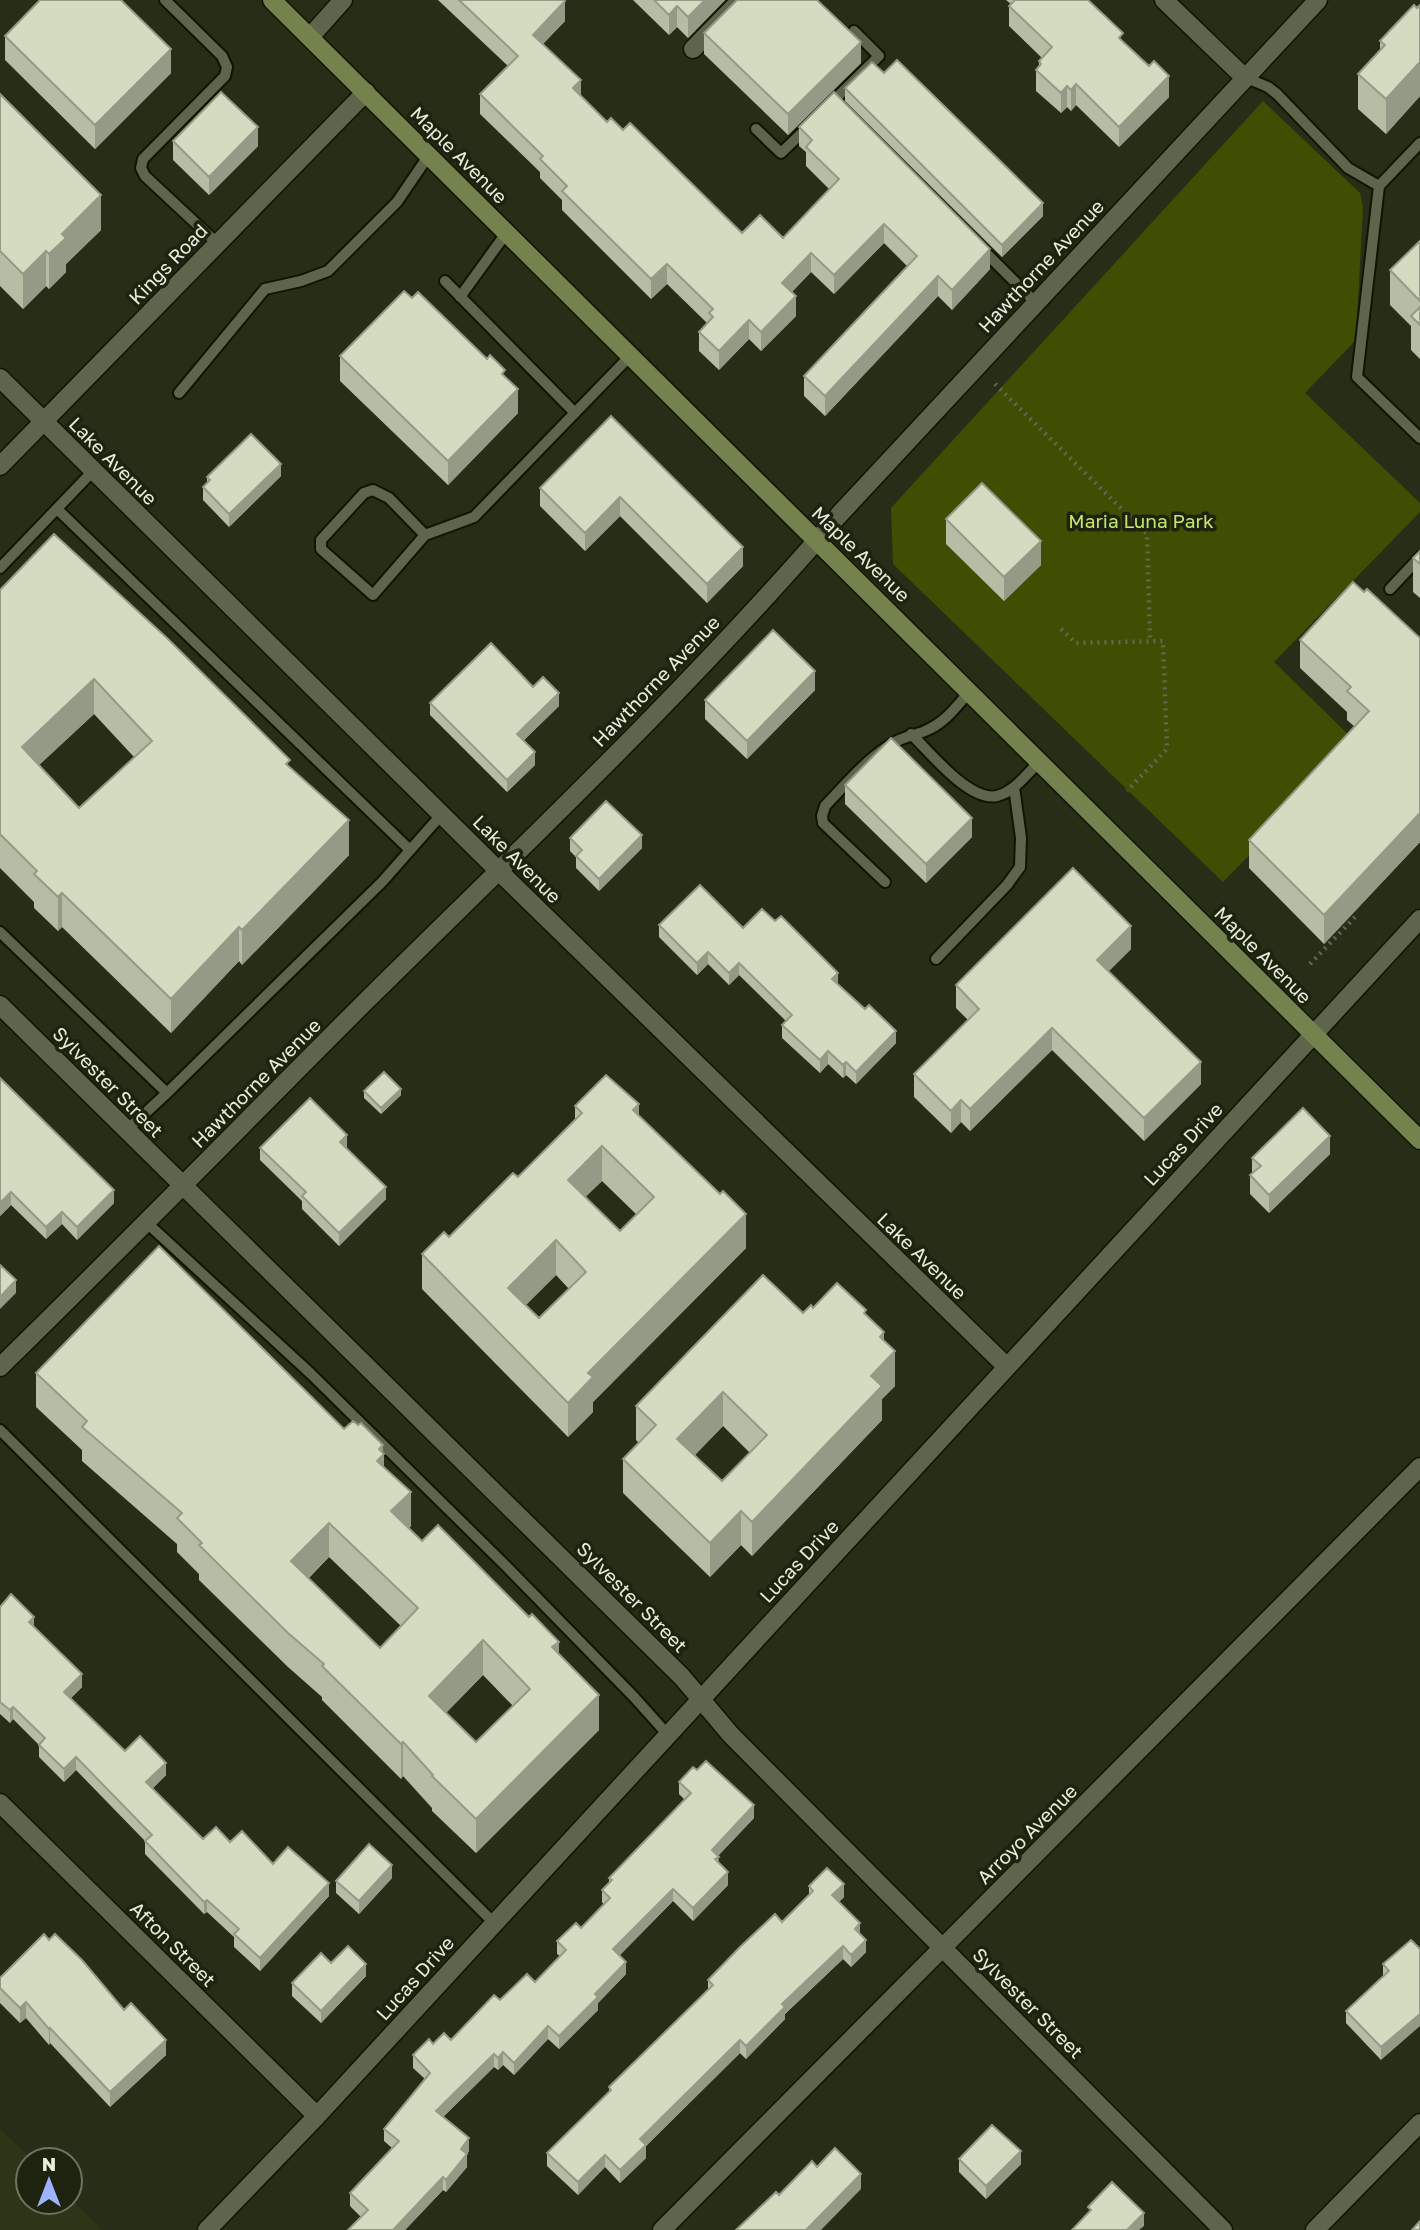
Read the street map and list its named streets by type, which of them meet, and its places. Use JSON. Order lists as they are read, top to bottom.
{
  "streets": {
    "main road": ["Maple Avenue"],
    "street": [
      "Kings Road",
      "Hawthorne Avenue",
      "Lake Avenue",
      "Sylvester Street",
      "Lucas Drive",
      "Arroyo Avenue",
      "Afton Street"
    ]
  },
  "crossings": [
    ["Maple Avenue", "Kings Road"],
    ["Maple Avenue", "Hawthorne Avenue"],
    ["Maple Avenue", "Lucas Drive"],
    ["Kings Road", "Lake Avenue"],
    ["Hawthorne Avenue", "Lake Avenue"],
    ["Hawthorne Avenue", "Sylvester Street"],
    ["Lake Avenue", "Lucas Drive"],
    ["Sylvester Street", "Lucas Drive"],
    ["Sylvester Street", "Arroyo Avenue"],
    ["Lucas Drive", "Afton Street"]
  ],
  "parks": ["Maria Luna Park"],
  "north": "top"
}
